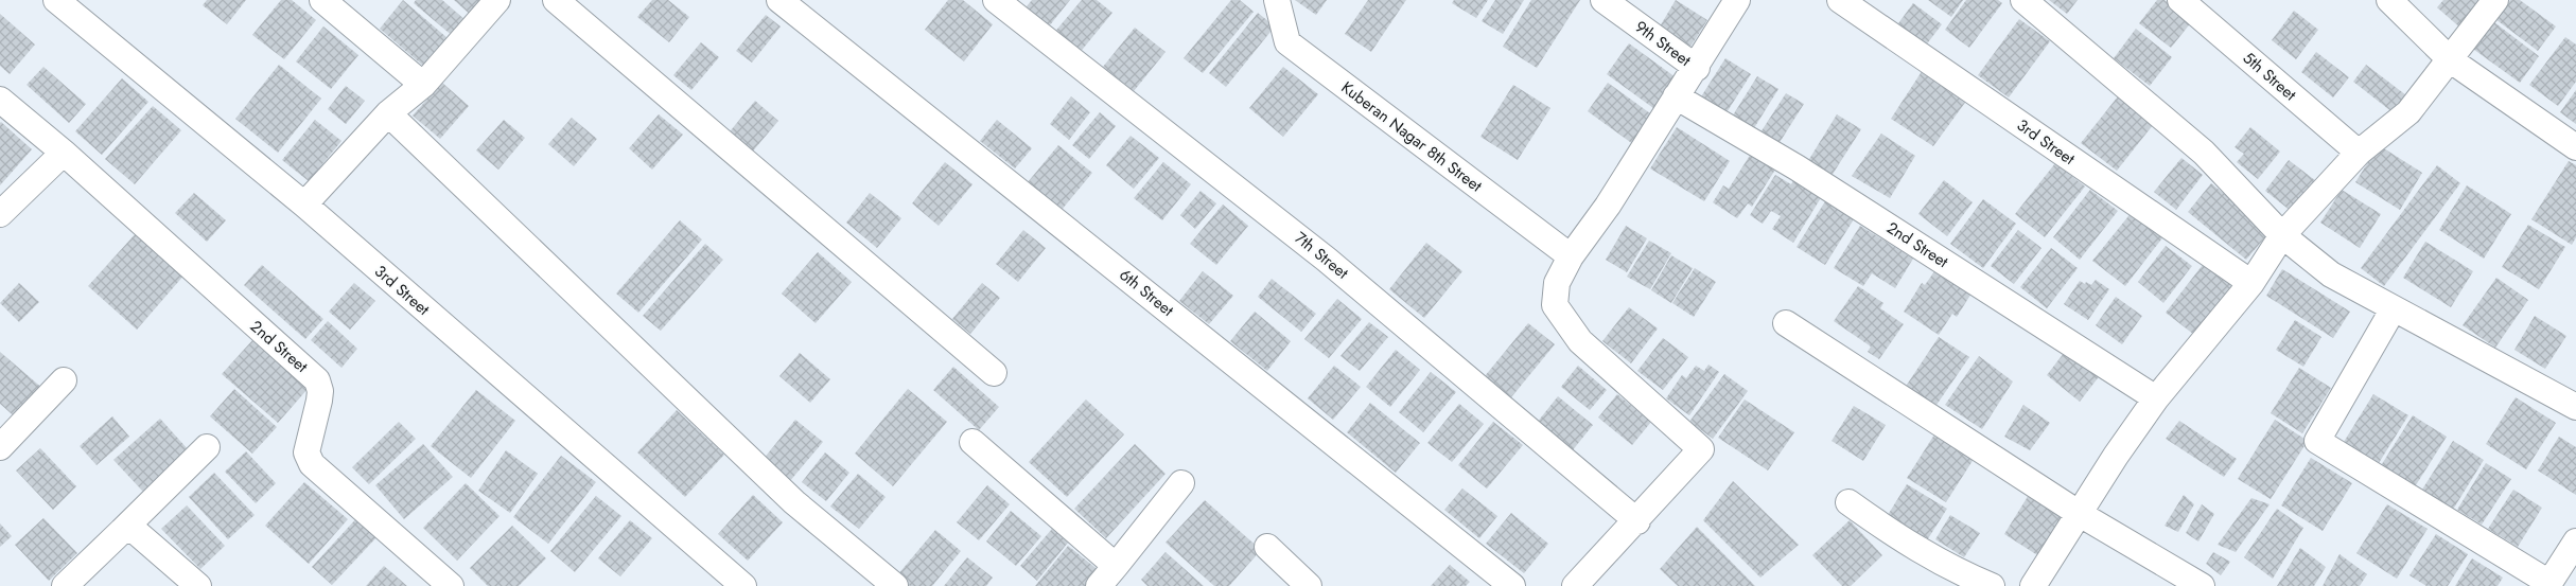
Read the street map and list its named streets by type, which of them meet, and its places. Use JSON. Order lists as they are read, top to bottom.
{
  "streets": {
    "street": [
      "9th Street",
      "5th Street",
      "Kuberan Nagar 8th Street",
      "3rd Street",
      "2nd Street",
      "7th Street",
      "6th Street"
    ]
  }
}
